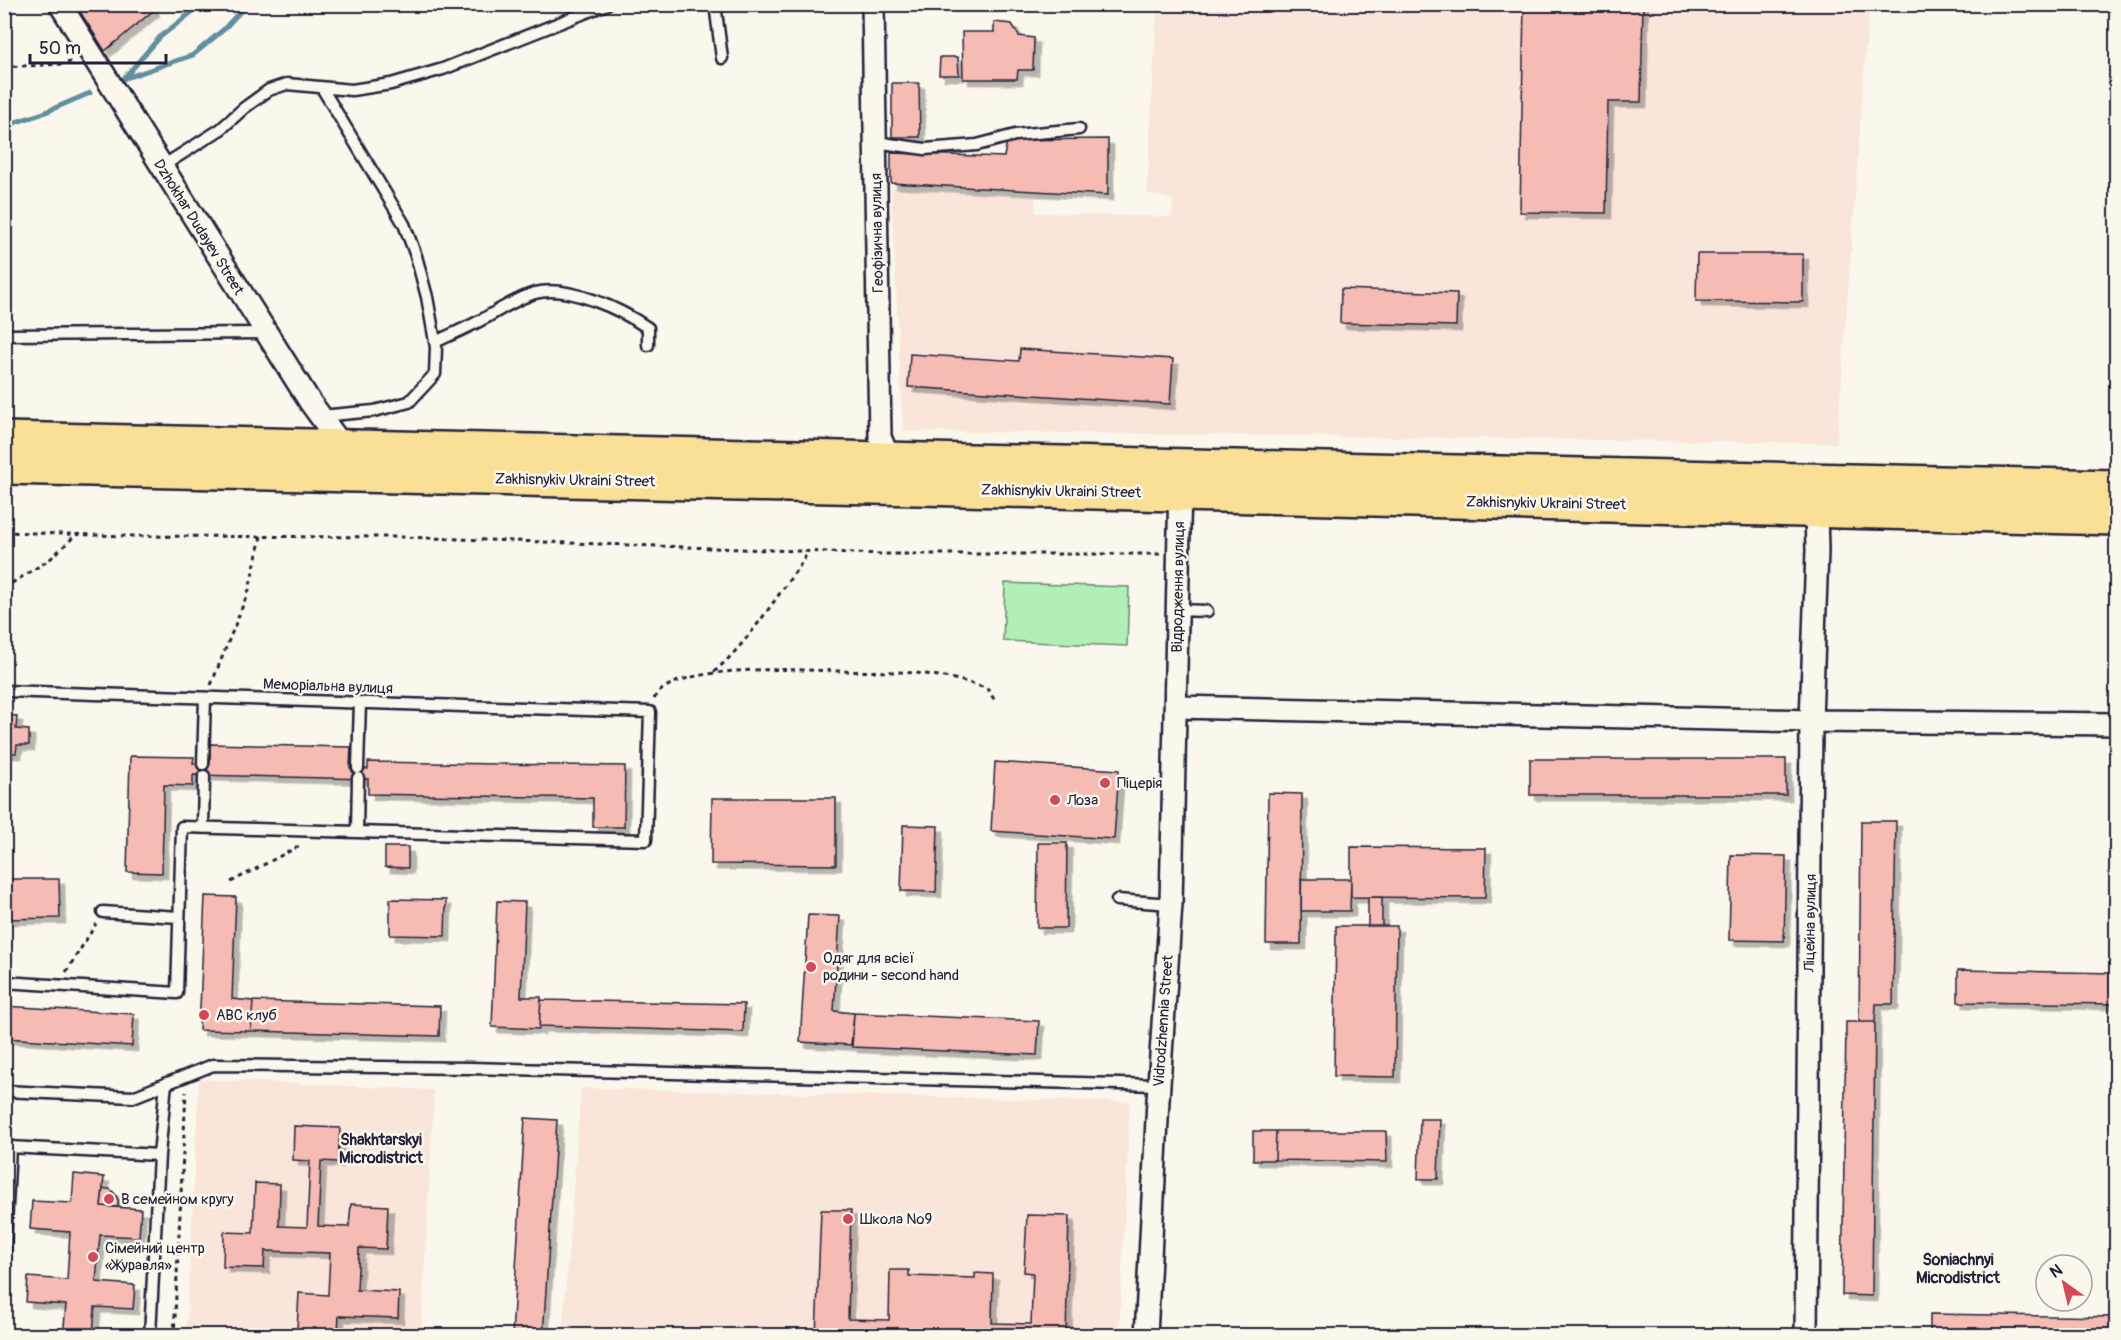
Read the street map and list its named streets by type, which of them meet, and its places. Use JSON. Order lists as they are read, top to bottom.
{
  "streets": {
    "highway": ["Zakhisnykiv Ukraini Street"],
    "street": [
      "Dzhokhar Dudayev Street",
      "Геофізична вулиця",
      "Відродження вулиця",
      "Ліцейна вулиця",
      "Vidrodzhennia Street"
    ],
    "lane": ["Меморіальна вулиця"]
  },
  "crossings": [
    ["Dzhokhar Dudayev Street", "Zakhisnykiv Ukraini Street"],
    ["Геофізична вулиця", "Zakhisnykiv Ukraini Street"],
    ["Zakhisnykiv Ukraini Street", "Відродження вулиця"],
    ["Zakhisnykiv Ukraini Street", "Ліцейна вулиця"],
    ["Відродження вулиця", "Vidrodzhennia Street"]
  ],
  "districts": ["Shakhtarskyi Microdistrict", "Soniachnyi Microdistrict"],
  "places": [
    "Піцерія",
    "Лоза",
    "Одяг для всієї родини - second hand",
    "ABC клуб",
    "В семейном кругу",
    "Школа №9",
    "Сімейний центр «Журавля»"
  ],
  "scale_bar": "50 m",
  "north": "top left"
}
